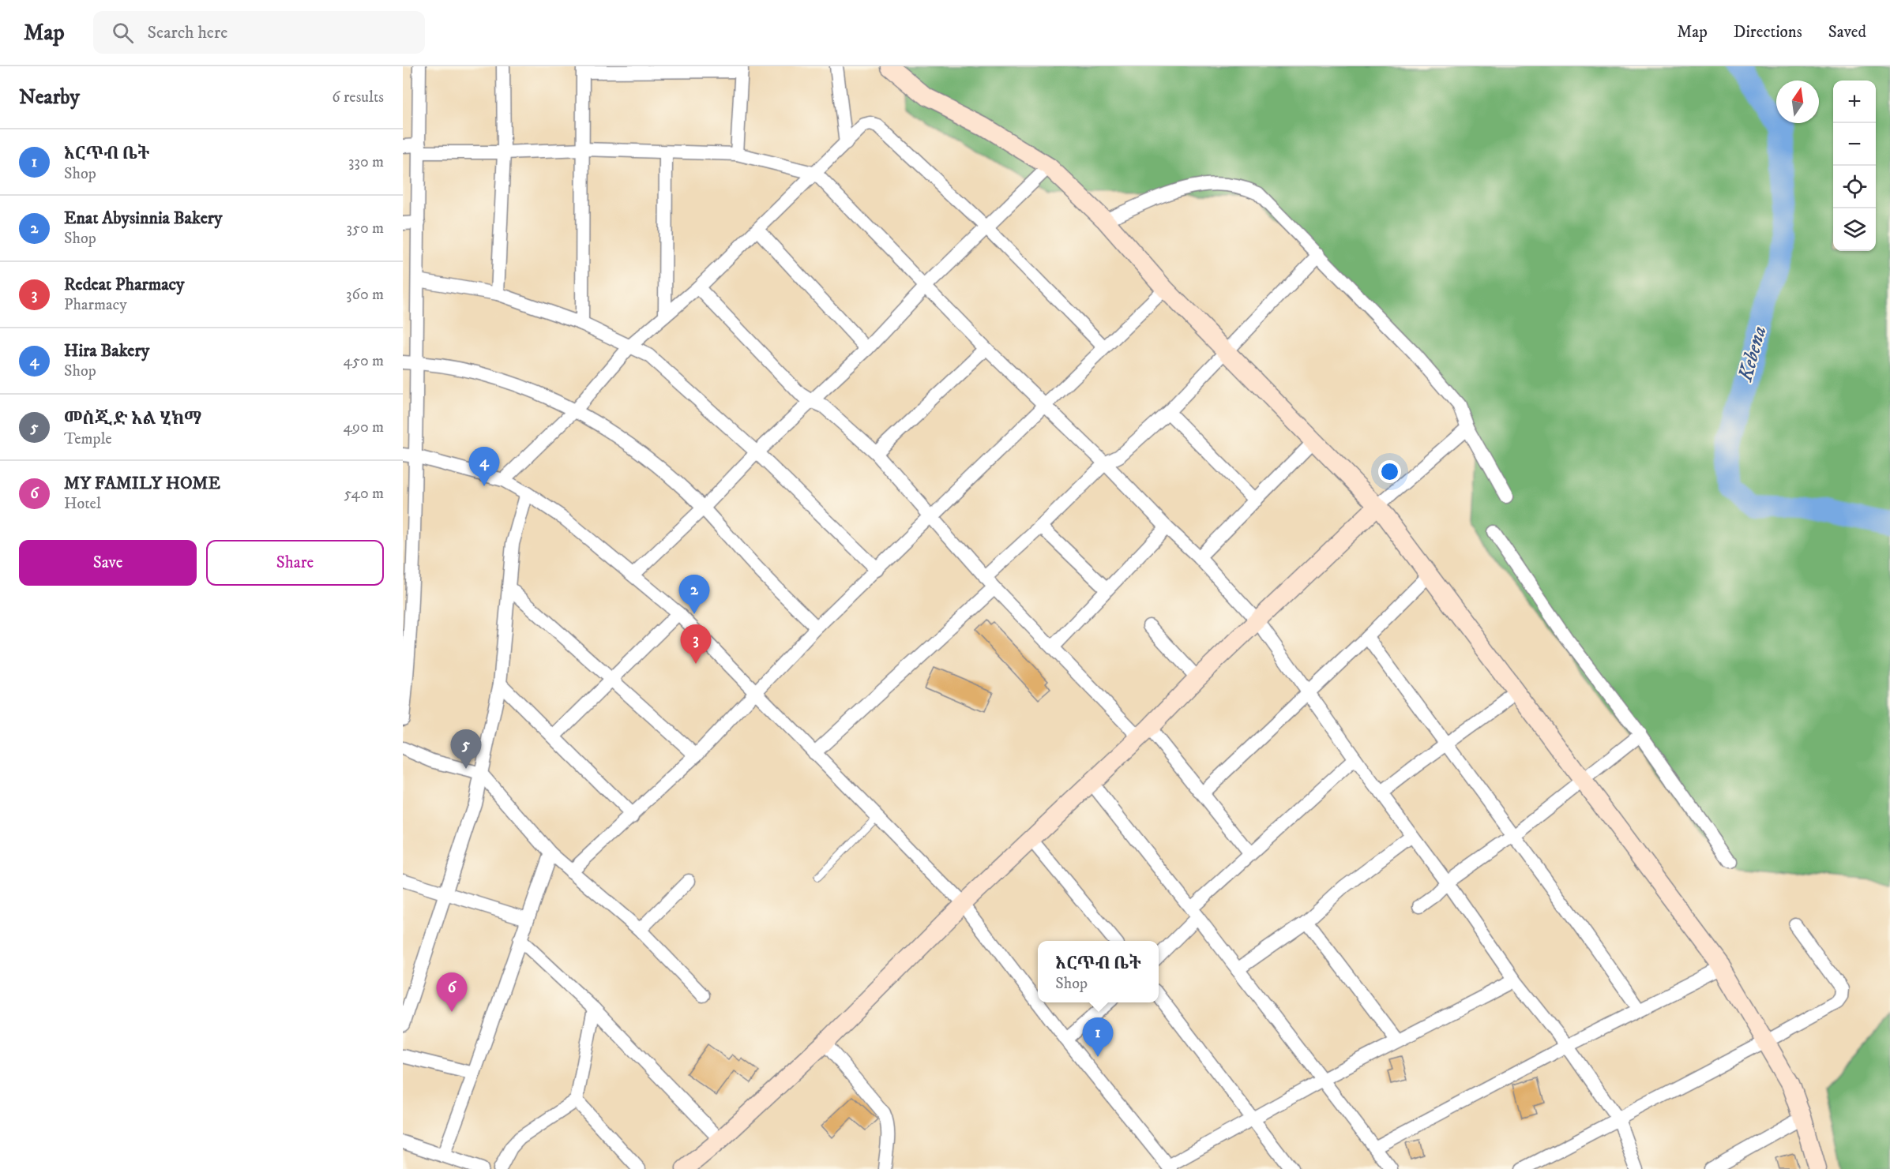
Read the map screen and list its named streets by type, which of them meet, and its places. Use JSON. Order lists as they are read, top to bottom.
{
  "water": ["Kebena"],
  "north": "top",
  "page": {
    "header": "Map",
    "search": "Search here",
    "nav": ["Map", "Directions", "Saved"],
    "heading": ["Nearby", "6 results"],
    "map_buttons": ["+", "−"],
    "list": [
      {
        "mark": "1",
        "name": "እርጥብ ቤት",
        "note": "Shop",
        "value": "330 m"
      },
      {
        "mark": "2",
        "name": "Enat Abysinnia Bakery",
        "note": "Shop",
        "value": "350 m"
      },
      {
        "mark": "3",
        "name": "Redeat Pharmacy",
        "note": "Pharmacy",
        "value": "360 m"
      },
      {
        "mark": "4",
        "name": "Hira Bakery",
        "note": "Shop",
        "value": "450 m"
      },
      {
        "mark": "5",
        "name": "መስጂድ አል ሂክማ",
        "note": "Temple",
        "value": "490 m"
      },
      {
        "mark": "6",
        "name": "MY FAMILY HOME",
        "note": "Hotel",
        "value": "540 m"
      }
    ],
    "pins": [
      "4",
      "2",
      "3",
      "5",
      "6",
      "1"
    ],
    "buttons": ["Save", "Share"],
    "popup": ["እርጥብ ቤት", "Shop"]
  }
}
